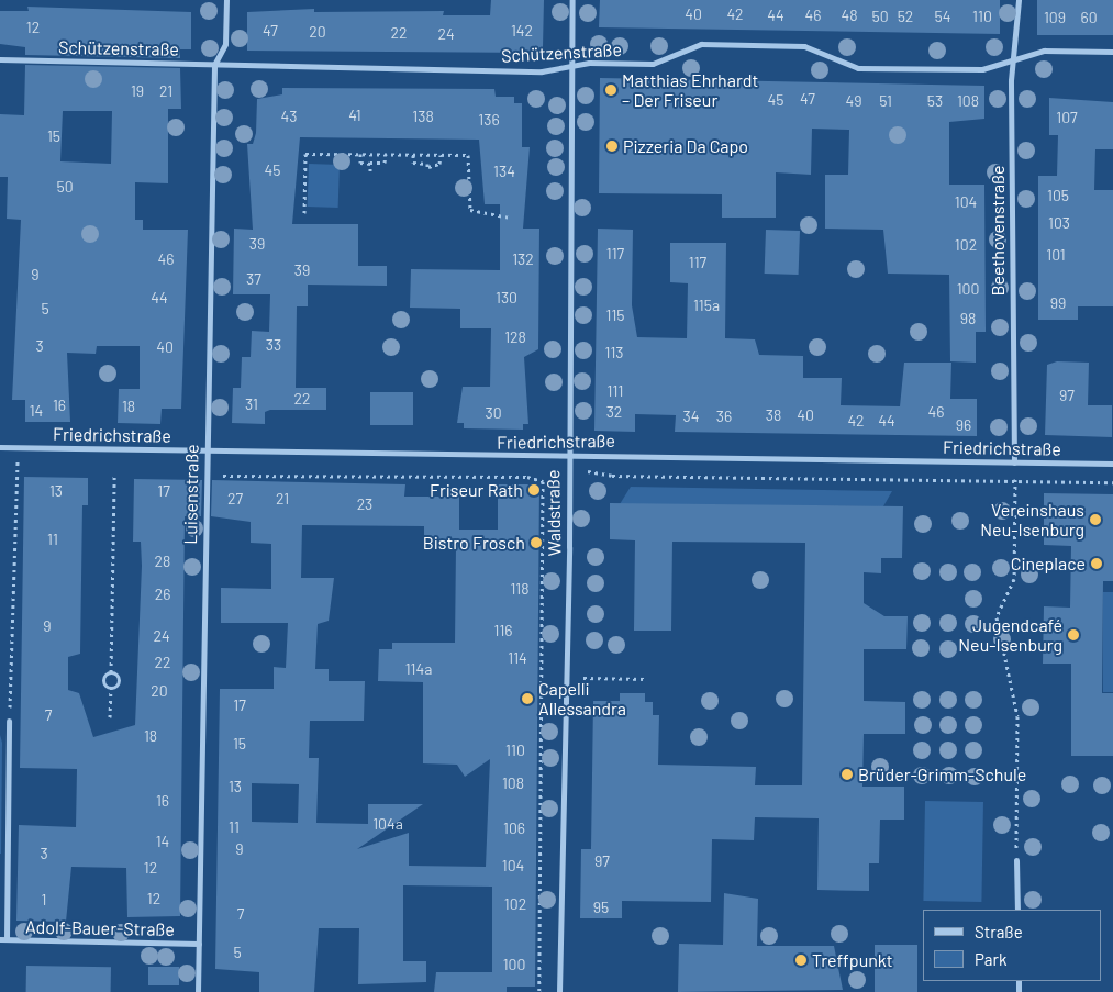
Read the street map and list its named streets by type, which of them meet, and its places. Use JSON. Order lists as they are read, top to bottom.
{
  "streets": {
    "street": [
      "Schützenstraße",
      "Beethovenstraße",
      "Friedrichstraße",
      "Luisenstraße",
      "Waldstraße",
      "Adolf-Bauer-Straße"
    ]
  },
  "crossings": [
    ["Schützenstraße", "Beethovenstraße"],
    ["Schützenstraße", "Luisenstraße"],
    ["Schützenstraße", "Waldstraße"],
    ["Beethovenstraße", "Friedrichstraße"],
    ["Friedrichstraße", "Luisenstraße"],
    ["Friedrichstraße", "Waldstraße"],
    ["Luisenstraße", "Adolf-Bauer-Straße"]
  ],
  "places": [
    "Matthias Ehrhardt – Der Friseur",
    "Pizzeria Da Capo",
    "Friseur Rath",
    "Vereinshaus Neu-Isenburg",
    "Bistro Frosch",
    "Cineplace",
    "Jugendcafé Neu-Isenburg",
    "Capelli Allessandra",
    "Brüder-Grimm-Schule",
    "Treffpunkt"
  ],
  "house_numbers": [
    "40",
    "42",
    "44",
    "46",
    "48",
    "50",
    "52",
    "54",
    "110",
    "109",
    "60",
    "12",
    "47",
    "142",
    "20",
    "22",
    "24",
    "19",
    "21",
    "47",
    "45",
    "49",
    "51",
    "53",
    "108",
    "41",
    "43",
    "138",
    "107",
    "136",
    "15",
    "45",
    "134",
    "50",
    "105",
    "104",
    "103",
    "39",
    "102",
    "117",
    "101",
    "46",
    "132",
    "117",
    "39",
    "9",
    "37",
    "100",
    "44",
    "130",
    "99",
    "115a",
    "5",
    "115",
    "98",
    "128",
    "33",
    "3",
    "40",
    "113",
    "111",
    "97",
    "22",
    "31",
    "16",
    "18",
    "14",
    "32",
    "46",
    "30",
    "38",
    "40",
    "34",
    "36",
    "42",
    "44",
    "96",
    "13",
    "17",
    "27",
    "21",
    "23",
    "11",
    "28",
    "118",
    "26",
    "9",
    "116",
    "24",
    "114",
    "22",
    "114a",
    "20",
    "17",
    "7",
    "18",
    "15",
    "110",
    "108",
    "13",
    "16",
    "104a",
    "11",
    "106",
    "14",
    "9",
    "3",
    "97",
    "104",
    "12",
    "12",
    "1",
    "102",
    "95",
    "7",
    "5",
    "100"
  ],
  "legend": ["Straße", "Park"]
}
